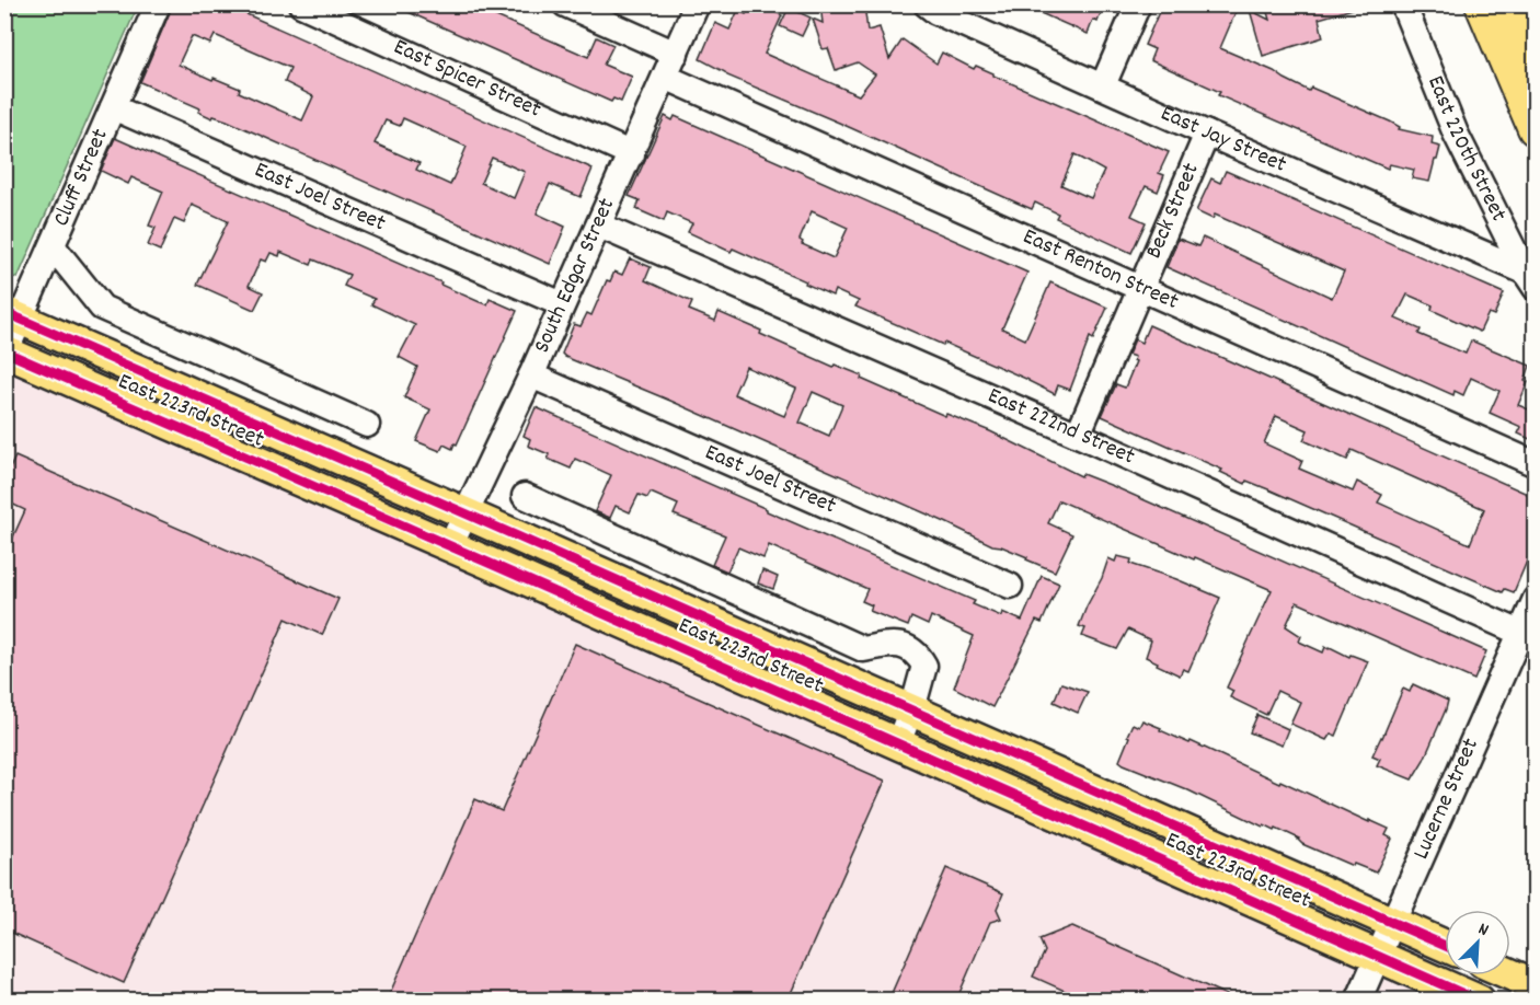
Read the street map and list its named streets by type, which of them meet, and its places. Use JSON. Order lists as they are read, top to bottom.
{
  "streets": {
    "main road": ["East 223rd Street"],
    "street": [
      "East Spicer Street",
      "East Jay Street",
      "East 220th Street",
      "Cluff Street",
      "East Joel Street",
      "Beck Street",
      "East Renton Street",
      "South Edgar Street",
      "East 222nd Street",
      "Lucerne Street"
    ]
  },
  "crossings": [
    ["East Spicer Street", "South Edgar Street"],
    ["East Jay Street", "East 220th Street"],
    ["East Jay Street", "Beck Street"],
    ["Cluff Street", "East Joel Street"],
    ["Cluff Street", "East 223rd Street"],
    ["East Joel Street", "South Edgar Street"],
    ["Beck Street", "East Renton Street"],
    ["Beck Street", "East 222nd Street"],
    ["East Renton Street", "South Edgar Street"],
    ["South Edgar Street", "East 223rd Street"],
    ["South Edgar Street", "East 222nd Street"],
    ["East 223rd Street", "Lucerne Street"],
    ["East 222nd Street", "Lucerne Street"]
  ],
  "north": "top right"
}
